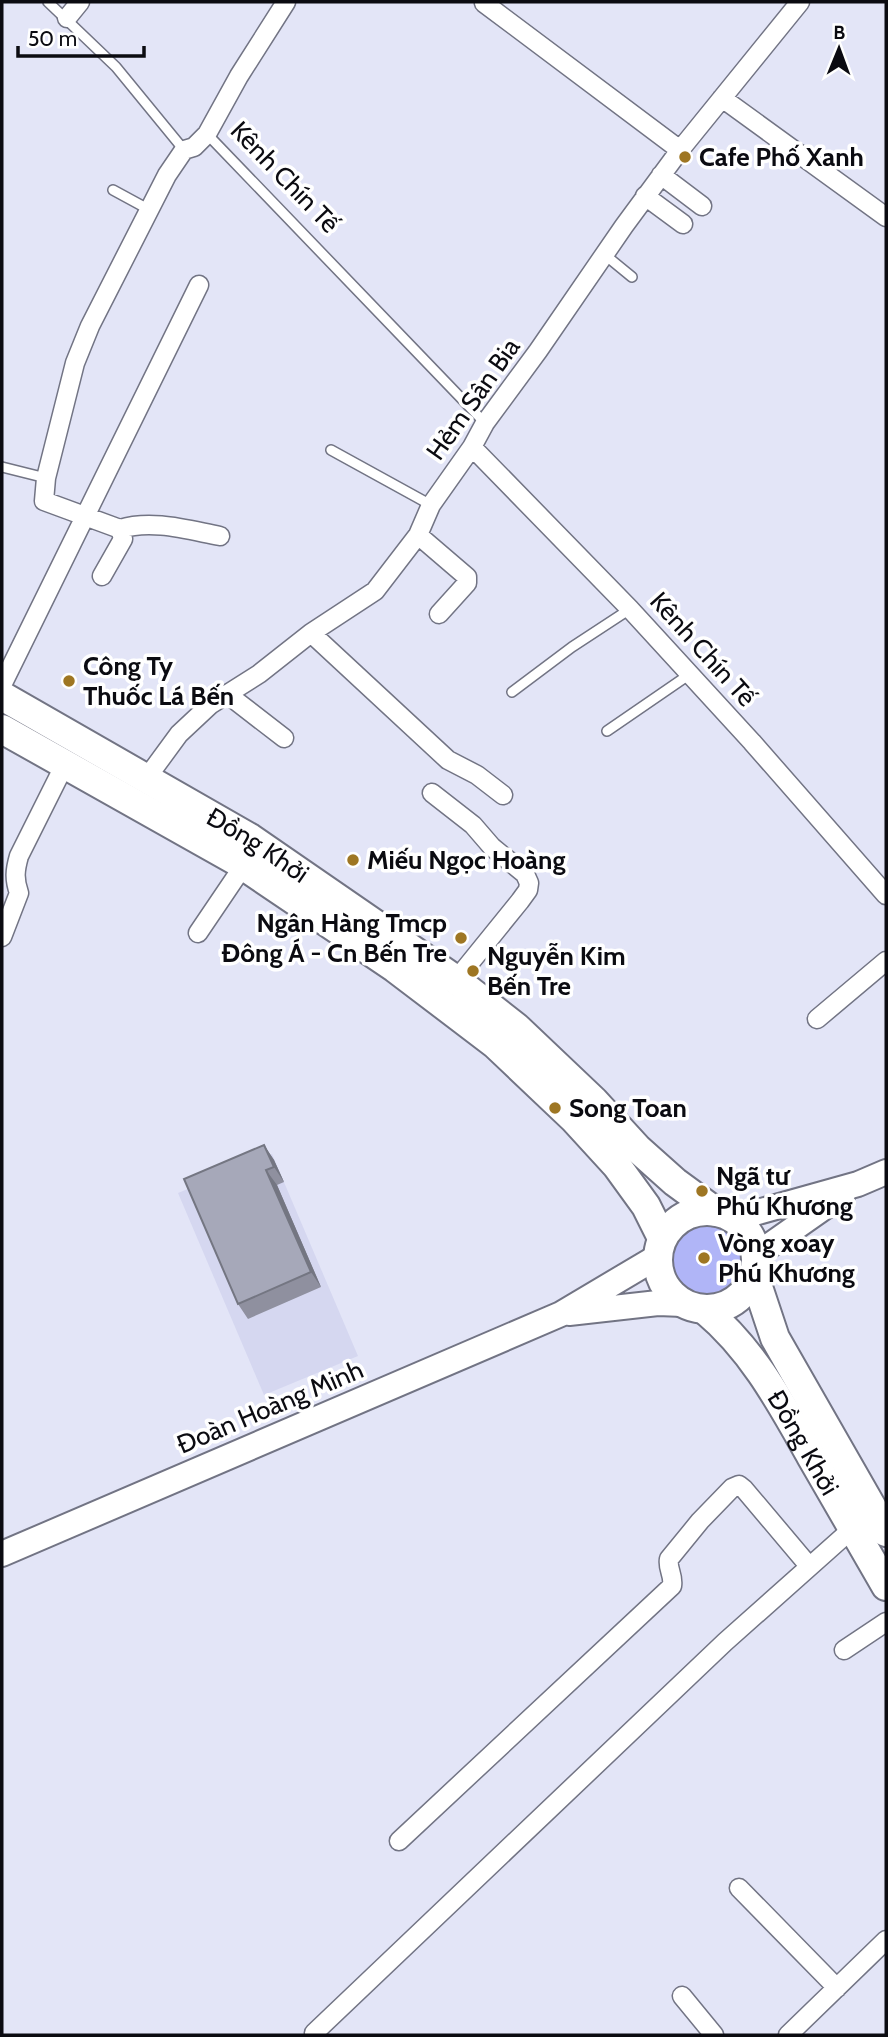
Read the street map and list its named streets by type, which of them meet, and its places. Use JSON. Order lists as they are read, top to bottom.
{
  "streets": {
    "main road": ["Đồng Khởi", "Đoàn Hoàng Minh"],
    "street": ["Kênh Chín Tế", "Hẻm Sân Bia"]
  },
  "crossings": [
    ["Kênh Chín Tế", "Hẻm Sân Bia"],
    ["Hẻm Sân Bia", "Đồng Khởi"],
    ["Đồng Khởi", "Đoàn Hoàng Minh"]
  ],
  "places": [
    "Cafe Phố Xanh",
    "Công Ty Thuốc Lá Bến",
    "Miếu Ngọc Hoàng",
    "Ngân Hàng Tmcp Đông Á - Cn Bến Tre",
    "Nguyễn Kim Bến Tre",
    "Song Toan",
    "Ngã tư Phú Khương",
    "Vòng xoay Phú Khương"
  ],
  "scale_bar": "50 m",
  "north": "top"
}
